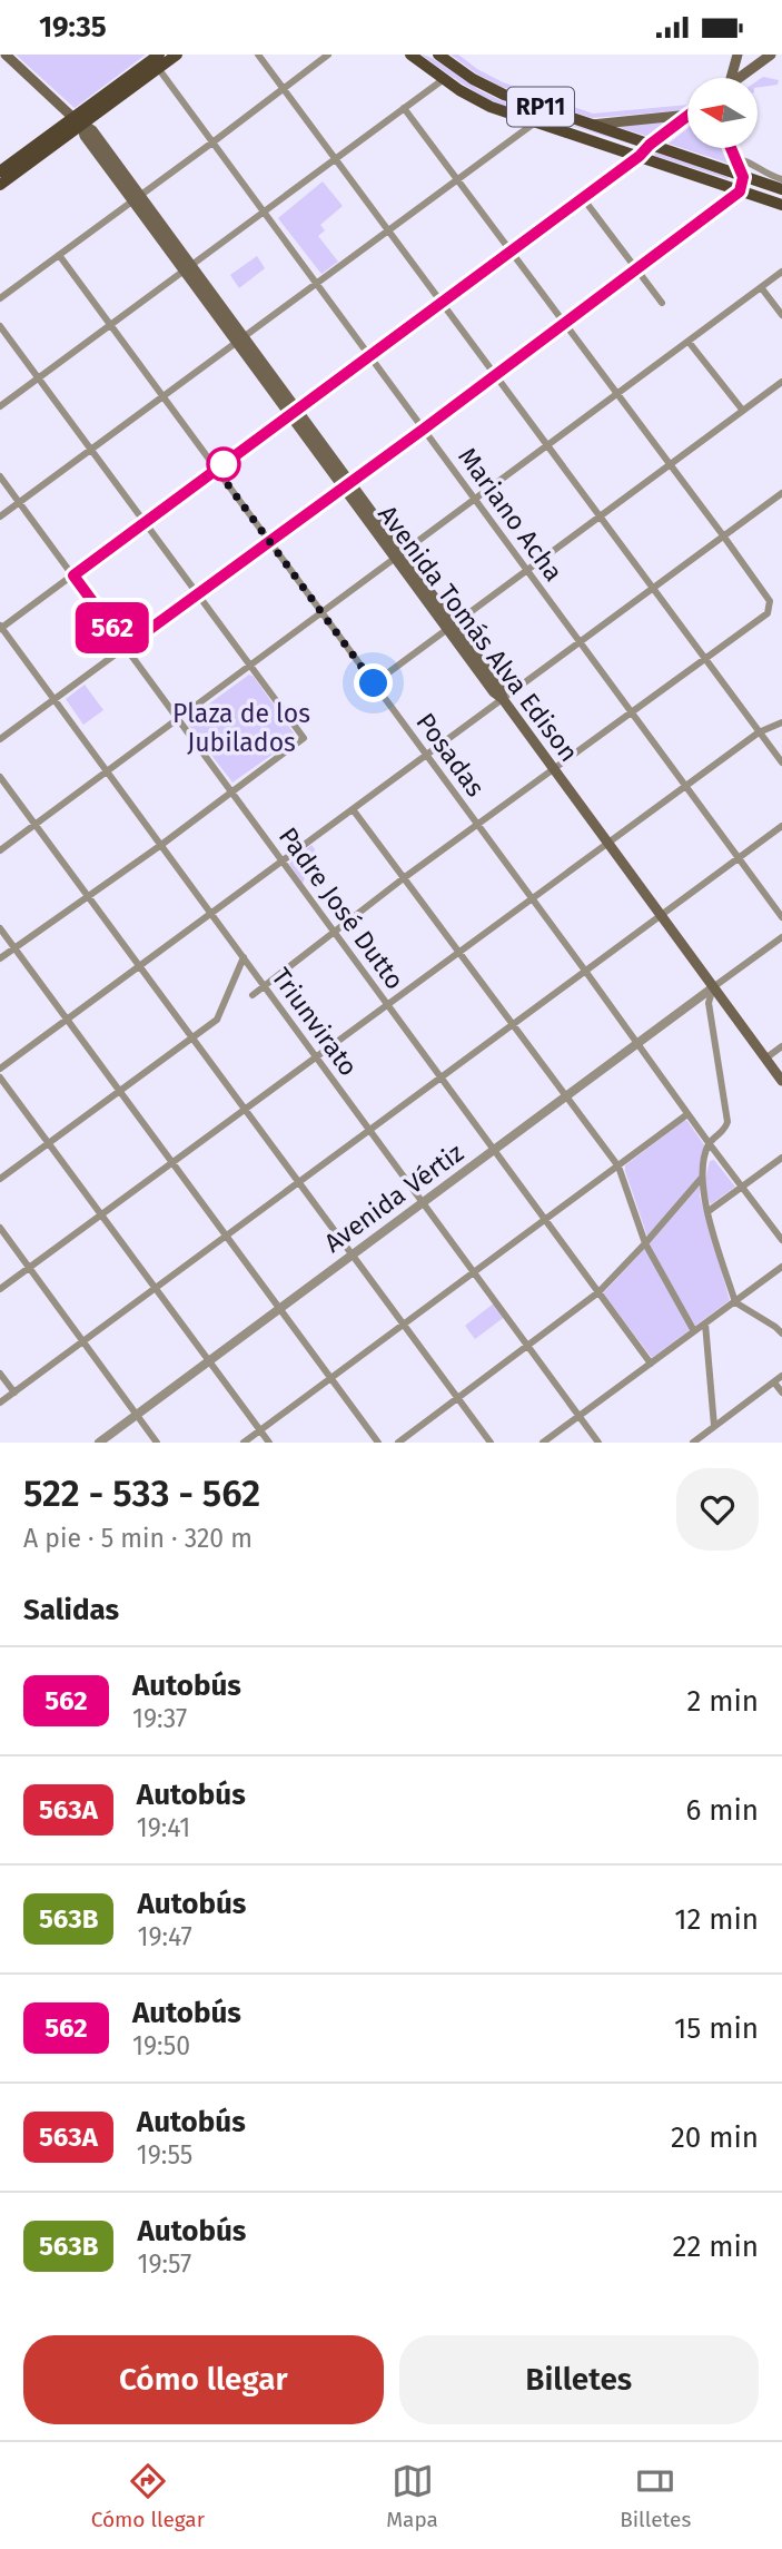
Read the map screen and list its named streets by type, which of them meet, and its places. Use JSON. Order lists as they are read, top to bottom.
{
  "streets": {
    "main road": ["RP11", "Avenida Tomás Alva Edison"],
    "street": [
      "Mariano Acha",
      "Posadas",
      "Padre José Dutto",
      "Triunvirato",
      "Avenida Vértiz"
    ]
  },
  "crossings": [
    ["Avenida Tomás Alva Edison", "Avenida Vértiz"],
    ["Posadas", "Avenida Vértiz"],
    ["Padre José Dutto", "Avenida Vértiz"],
    ["Triunvirato", "Avenida Vértiz"]
  ],
  "parks": ["Plaza de los Jubilados"],
  "lines": ["bus line 562"],
  "north": "left",
  "page": {
    "status": "19:35",
    "on_map": "562",
    "heading": [
      ["522 - 533 - 562", "A pie · 5 min · 320 m"],
      "Salidas"
    ],
    "list": [
      {
        "mark": "562",
        "name": "Autobús",
        "note": "19:37",
        "value": "2 min"
      },
      {
        "mark": "563A",
        "name": "Autobús",
        "note": "19:41",
        "value": "6 min"
      },
      {
        "mark": "563B",
        "name": "Autobús",
        "note": "19:47",
        "value": "12 min"
      },
      {
        "mark": "562",
        "name": "Autobús",
        "note": "19:50",
        "value": "15 min"
      },
      {
        "mark": "563A",
        "name": "Autobús",
        "note": "19:55",
        "value": "20 min"
      },
      {
        "mark": "563B",
        "name": "Autobús",
        "note": "19:57",
        "value": "22 min"
      }
    ],
    "buttons": ["Cómo llegar", "Billetes"],
    "tabs": ["Cómo llegar", "Mapa", "Billetes"]
  }
}
